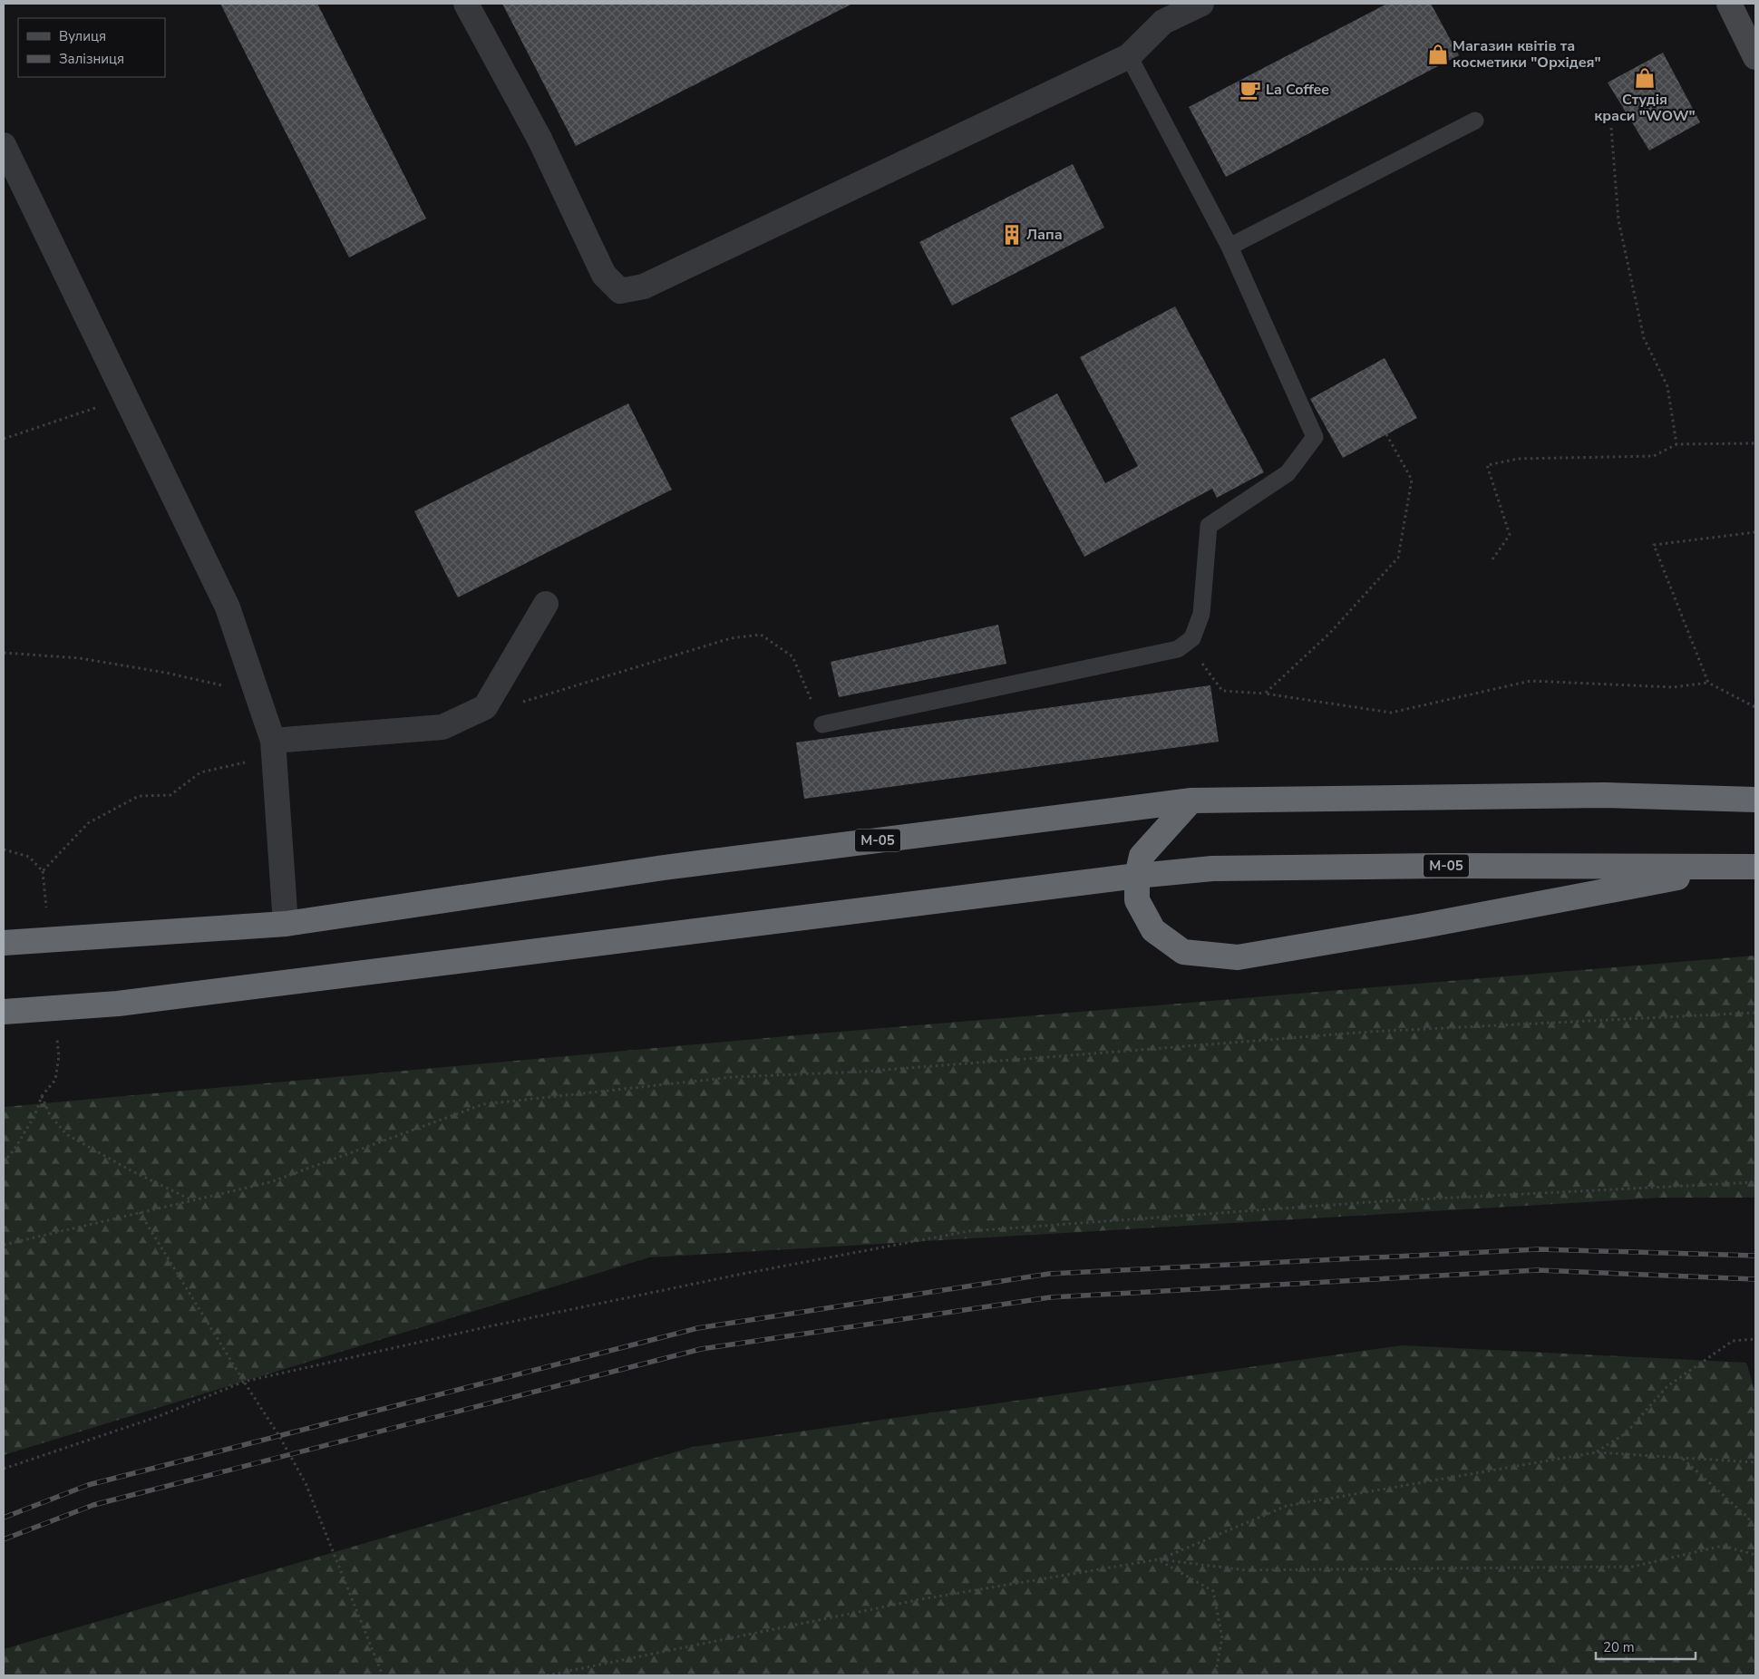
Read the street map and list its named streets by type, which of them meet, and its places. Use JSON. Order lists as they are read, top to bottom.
{
  "streets": {
    "highway": ["М-05"]
  },
  "places": {
    "shop": ["Магазин квітів та косметики \"Орхідея\"", "Студія краси \"WOW\""],
    "cafe": ["La Coffee"],
    "building": ["Лапа"]
  },
  "legend": ["Вулиця", "Залізниця"],
  "scale_bar": "20 m"
}
